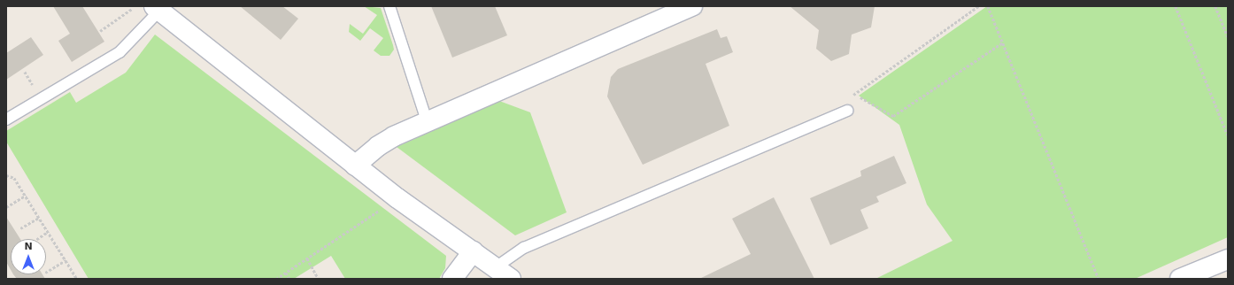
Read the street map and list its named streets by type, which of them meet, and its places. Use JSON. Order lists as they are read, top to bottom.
{
  "north": "top"
}
